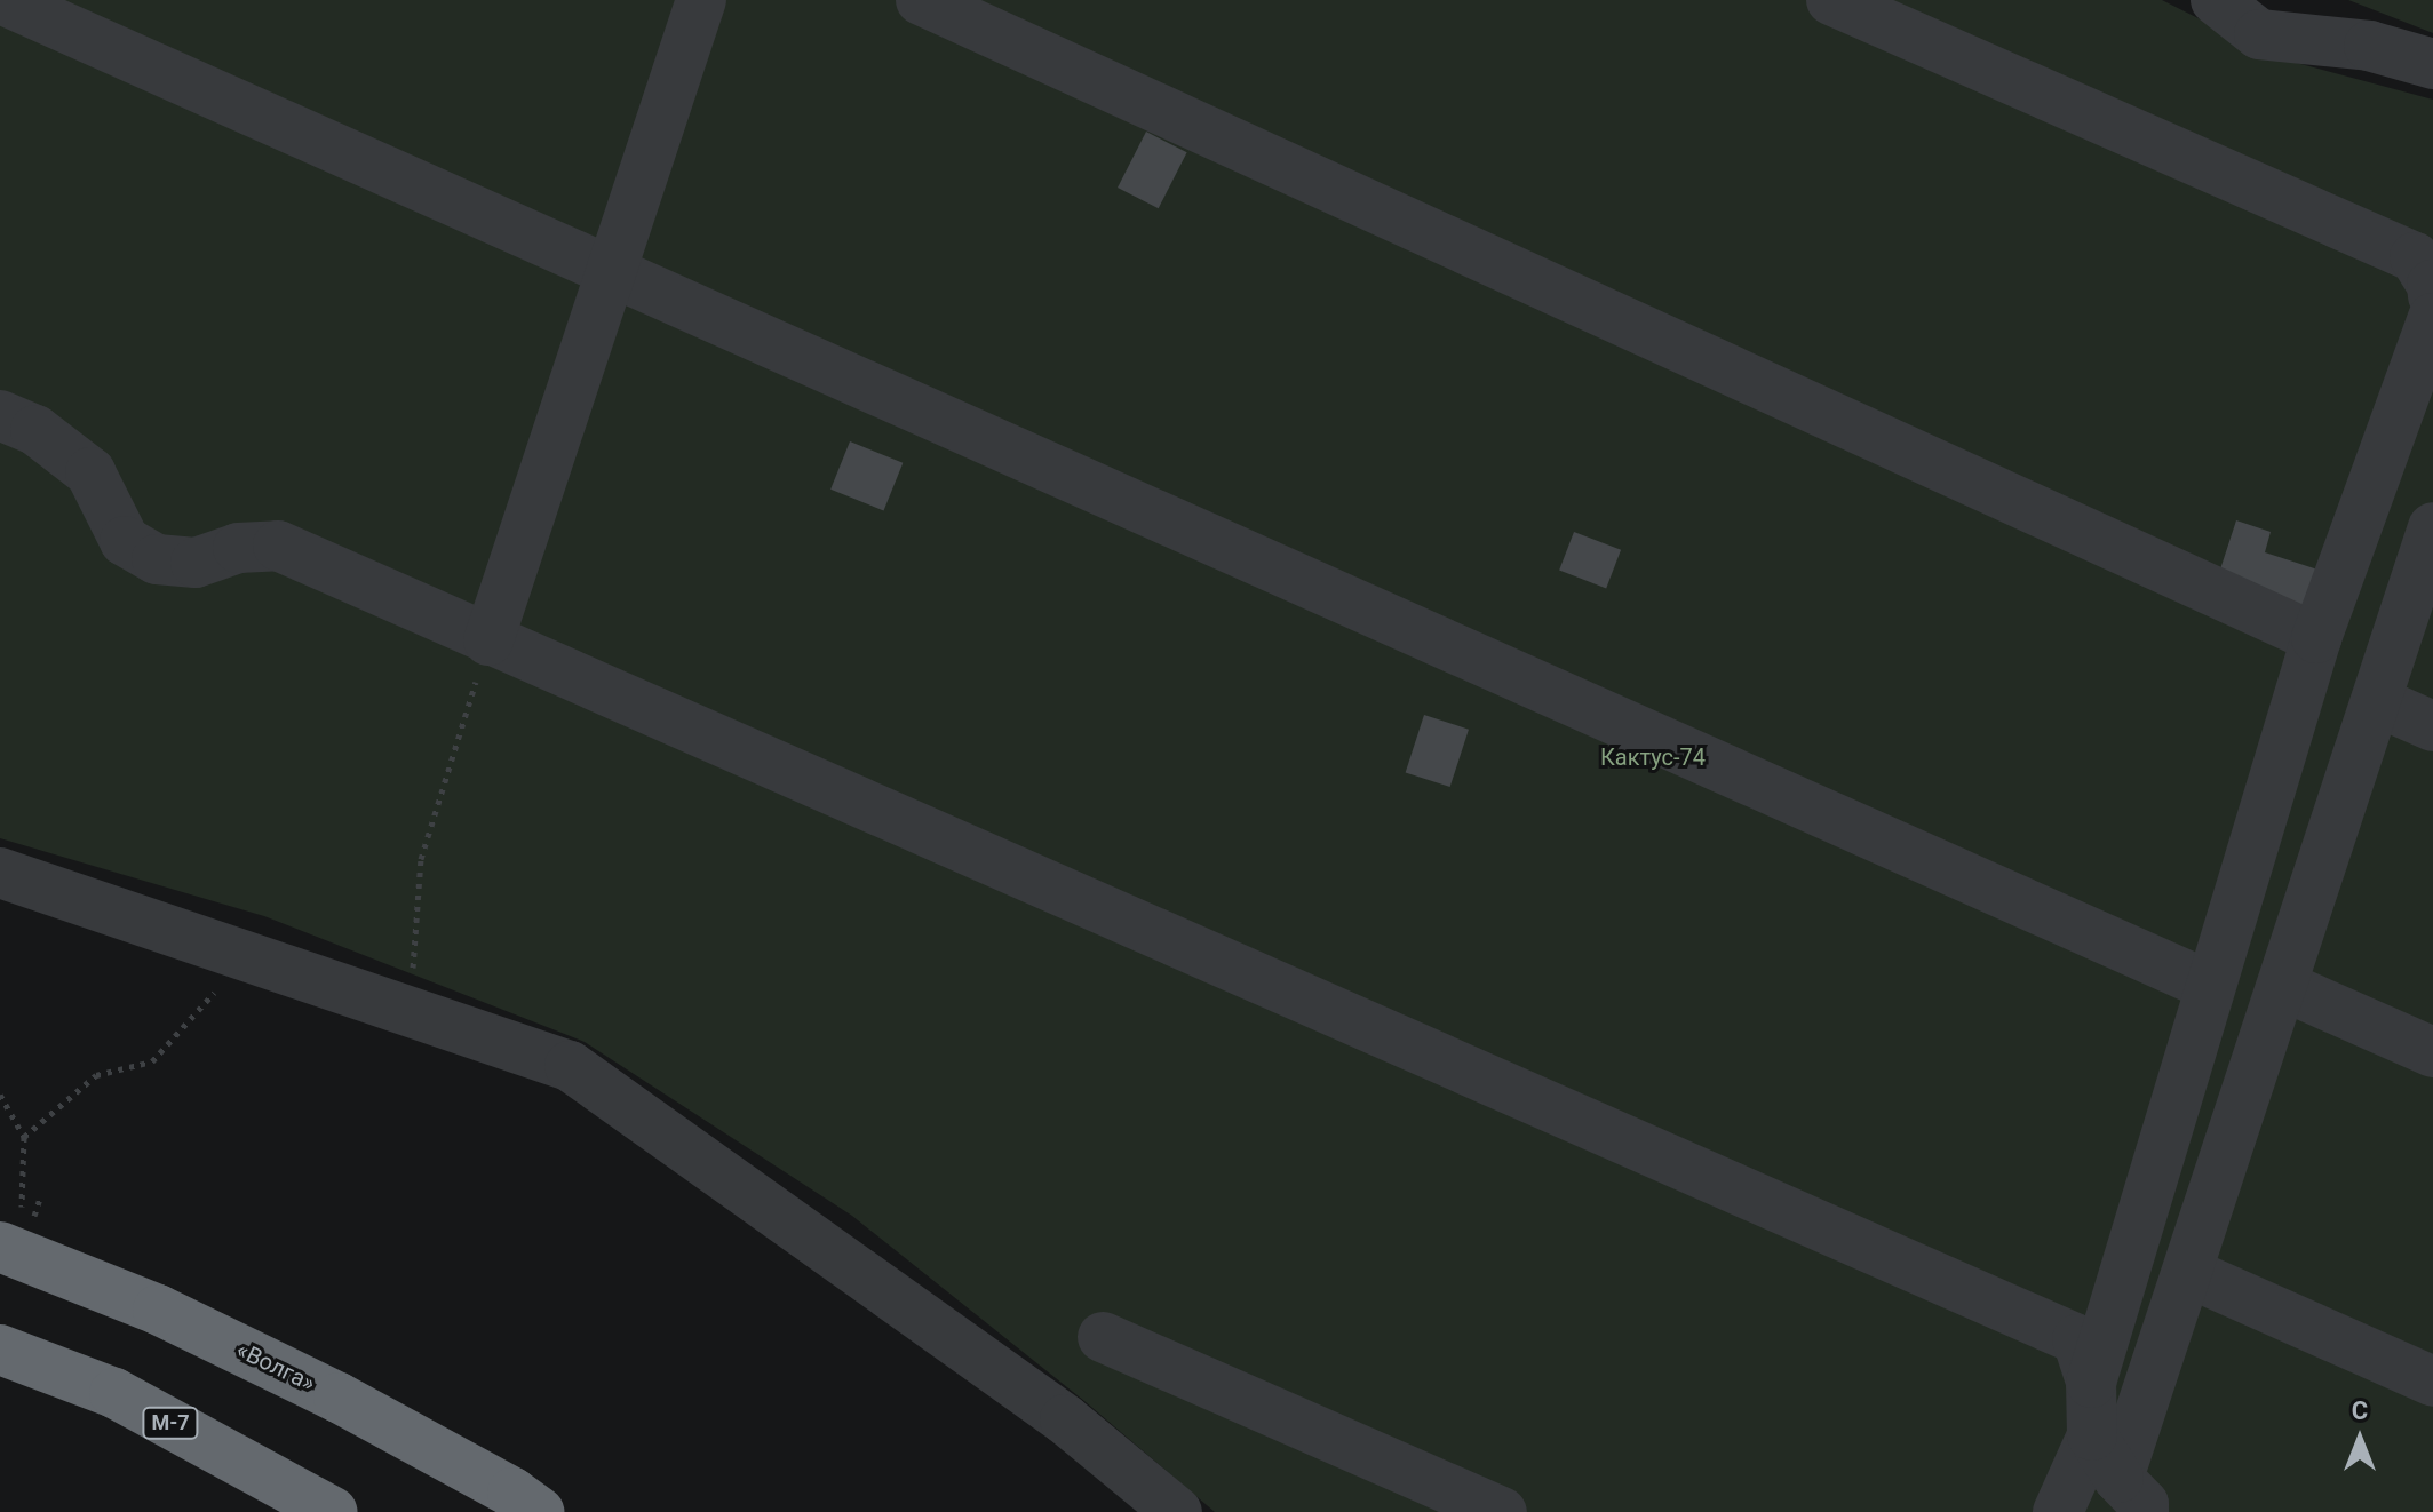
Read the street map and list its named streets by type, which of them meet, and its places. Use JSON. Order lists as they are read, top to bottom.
{
  "streets": {
    "highway": ["«Волга»", "М-7"]
  },
  "parks": ["Кактус-74"],
  "north": "top"
}
